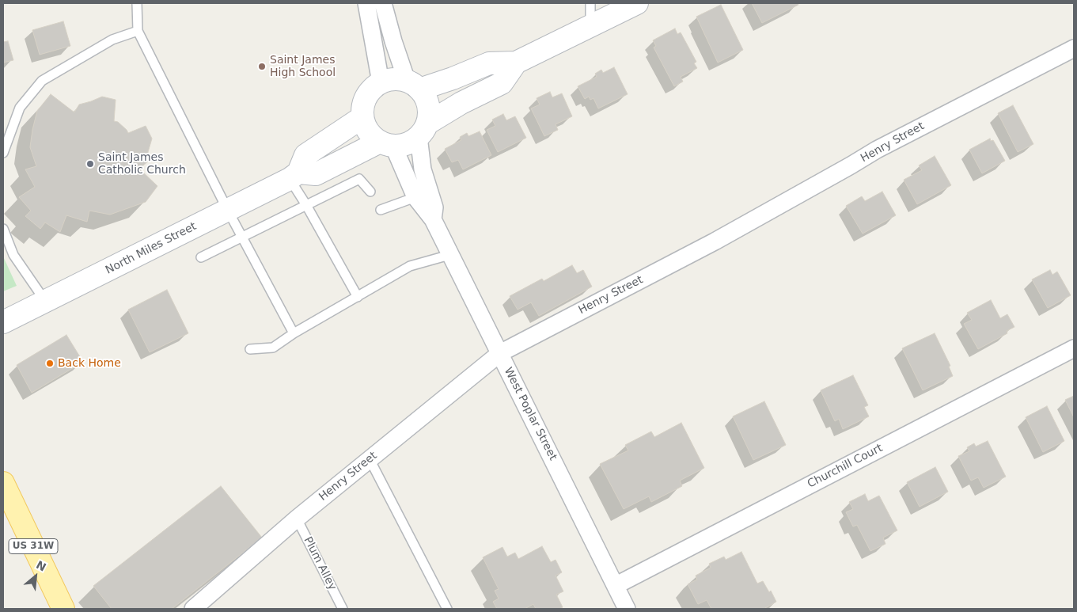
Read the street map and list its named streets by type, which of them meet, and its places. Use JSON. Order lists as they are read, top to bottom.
{
  "streets": {
    "main road": ["North Miles Street", "US 31W"],
    "street": ["Henry Street", "West Poplar Street", "Churchill Court"],
    "lane": ["Plum Alley"]
  },
  "crossings": [
    ["Henry Street", "West Poplar Street"],
    ["Henry Street", "Plum Alley"],
    ["North Miles Street", "West Poplar Street"],
    ["West Poplar Street", "Churchill Court"]
  ],
  "places": ["Saint James High School", "Saint James Catholic Church", "Back Home"],
  "north": "top right"
}
